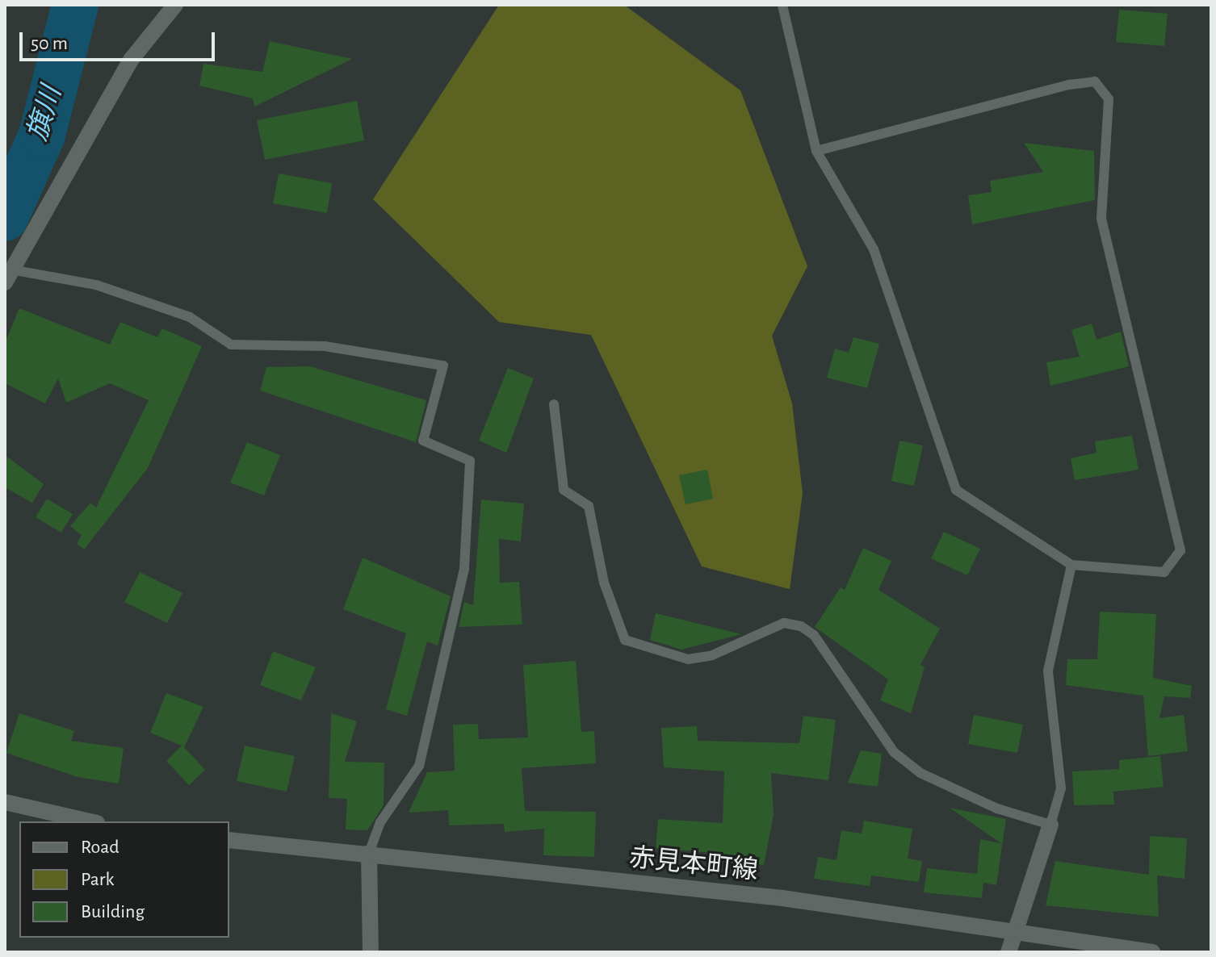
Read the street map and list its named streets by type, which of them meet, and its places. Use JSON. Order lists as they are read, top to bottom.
{
  "streets": {
    "main road": ["赤見本町線"]
  },
  "water": ["旗川"],
  "legend": ["Road", "Park", "Building"],
  "scale_bar": "50 m"
}
